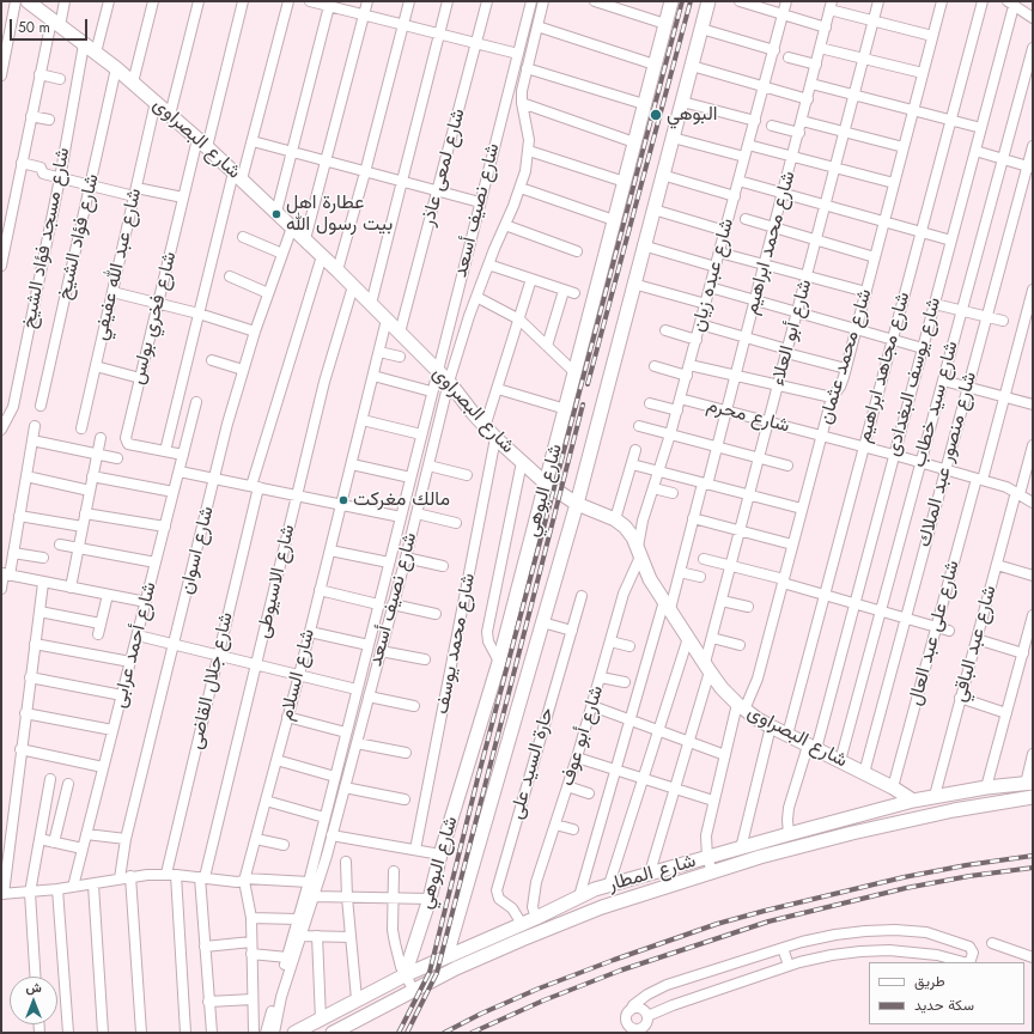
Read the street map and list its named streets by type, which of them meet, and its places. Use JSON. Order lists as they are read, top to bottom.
{
  "streets": {
    "street": [
      "شارع البصراوى",
      "شارع لمعى عاذر",
      "شارع نصيف أسعد",
      "شارع فؤاد الشيخ",
      "شارع مسجد فؤاد الشيخ",
      "شارع محمد ابراهيم",
      "شارع عبد الله عفيفي",
      "شارع عبده زيان",
      "شارع فخري بولس",
      "شارع أبو العلاء",
      "شارع محمد عثمان",
      "شارع مجاهد ابراهيم",
      "شارع يوسف البغدادى",
      "شارع سيد خطاب",
      "شارع محرم",
      "شارع منصور عبد الملاك",
      "شارع البوهي",
      "شارع اسوان",
      "شارع الاسيوطى",
      "شارع على عبد العال",
      "شارع محمد يوسف",
      "شارع عبد الباقي",
      "شارع أحمد عرابى",
      "شارع السلام",
      "شارع جلال القاضى",
      "شارع أبو عوف",
      "حارة السيد على",
      "شارع المطار"
    ]
  },
  "crossings": [
    ["شارع البصراوى", "شارع لمعى عاذر"],
    ["شارع البصراوى", "شارع نصيف أسعد"],
    ["شارع البصراوى", "شارع فؤاد الشيخ"],
    ["شارع البصراوى", "شارع مسجد فؤاد الشيخ"],
    ["شارع البصراوى", "شارع محمد ابراهيم"],
    ["شارع البصراوى", "شارع عبد الله عفيفي"],
    ["شارع البصراوى", "شارع عبده زيان"],
    ["شارع البصراوى", "شارع فخري بولس"],
    ["شارع البصراوى", "شارع أبو العلاء"],
    ["شارع البصراوى", "شارع محمد عثمان"],
    ["شارع البصراوى", "شارع مجاهد ابراهيم"],
    ["شارع البصراوى", "شارع يوسف البغدادى"],
    ["شارع البصراوى", "شارع سيد خطاب"],
    ["شارع البصراوى", "شارع منصور عبد الملاك"],
    ["شارع البصراوى", "شارع البوهي"],
    ["شارع البصراوى", "شارع اسوان"],
    ["شارع البصراوى", "شارع الاسيوطى"],
    ["شارع البصراوى", "شارع على عبد العال"],
    ["شارع البصراوى", "شارع محمد يوسف"],
    ["شارع البصراوى", "شارع السلام"],
    ["شارع البصراوى", "شارع جلال القاضى"],
    ["شارع البصراوى", "شارع أبو عوف"],
    ["شارع البصراوى", "شارع المطار"],
    ["شارع محمد ابراهيم", "شارع محرم"],
    ["شارع محمد ابراهيم", "شارع المطار"],
    ["شارع عبده زيان", "شارع محرم"],
    ["شارع عبده زيان", "شارع أبو عوف"],
    ["شارع فخري بولس", "شارع أحمد عرابى"],
    ["شارع أبو العلاء", "شارع محرم"],
    ["شارع أبو العلاء", "شارع المطار"],
    ["شارع محمد عثمان", "شارع محرم"],
    ["شارع محمد عثمان", "شارع المطار"],
    ["شارع مجاهد ابراهيم", "شارع محرم"],
    ["شارع يوسف البغدادى", "شارع محرم"],
    ["شارع يوسف البغدادى", "شارع المطار"],
    ["شارع سيد خطاب", "شارع محرم"],
    ["شارع محرم", "شارع منصور عبد الملاك"],
    ["شارع محرم", "شارع على عبد العال"],
    ["شارع محرم", "شارع عبد الباقي"],
    ["شارع البوهي", "شارع المطار"],
    ["شارع عبد الباقي", "شارع المطار"],
    ["شارع أبو عوف", "شارع المطار"],
    ["حارة السيد على", "شارع المطار"]
  ],
  "places": ["البوهي", "عطارة اهل بيت رسول الله", "مالك مغركت"],
  "legend": ["طريق", "سكة حديد"],
  "scale_bar": "50 m",
  "north": "top"
}
